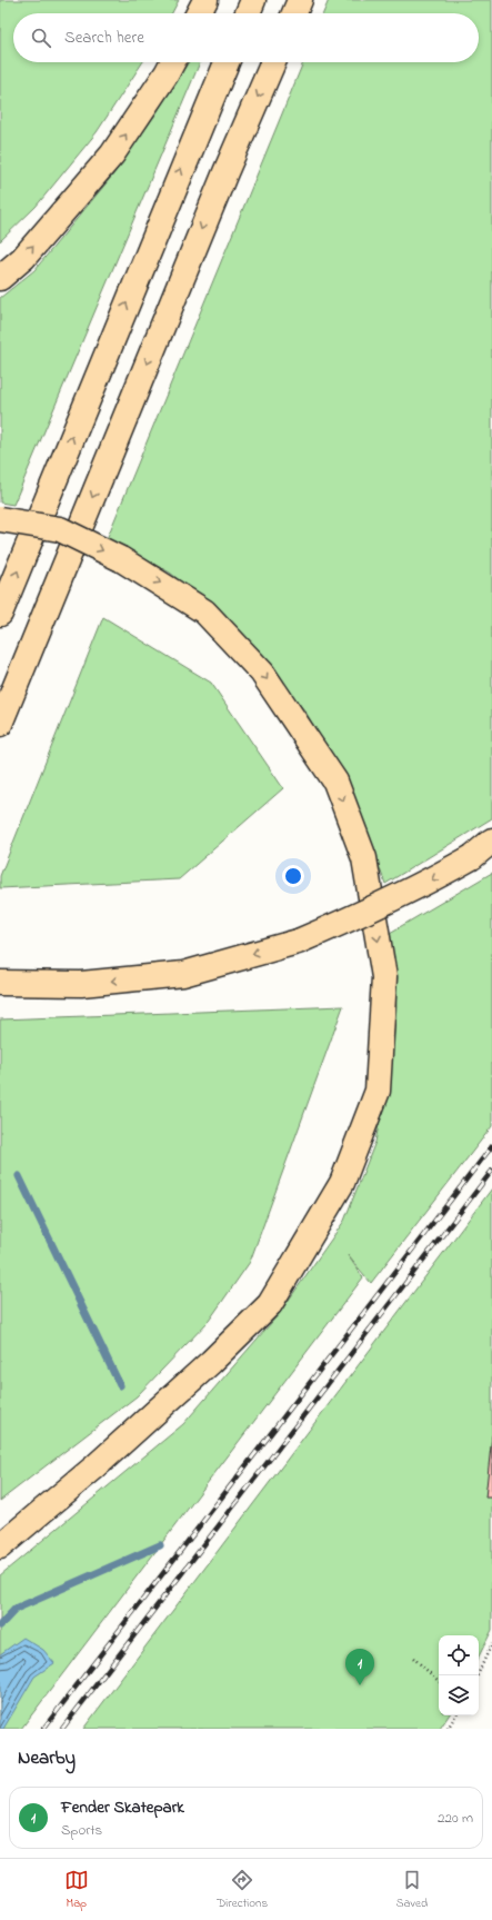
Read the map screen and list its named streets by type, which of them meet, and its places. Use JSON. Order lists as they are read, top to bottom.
{
  "page": {
    "search": "Search here",
    "pins": "1",
    "heading": "Nearby",
    "list": [
      {
        "mark": "1",
        "name": "Fender Skatepark",
        "note": "Sports",
        "value": "220 m"
      }
    ],
    "nav": ["Map", "Directions", "Saved"]
  }
}
